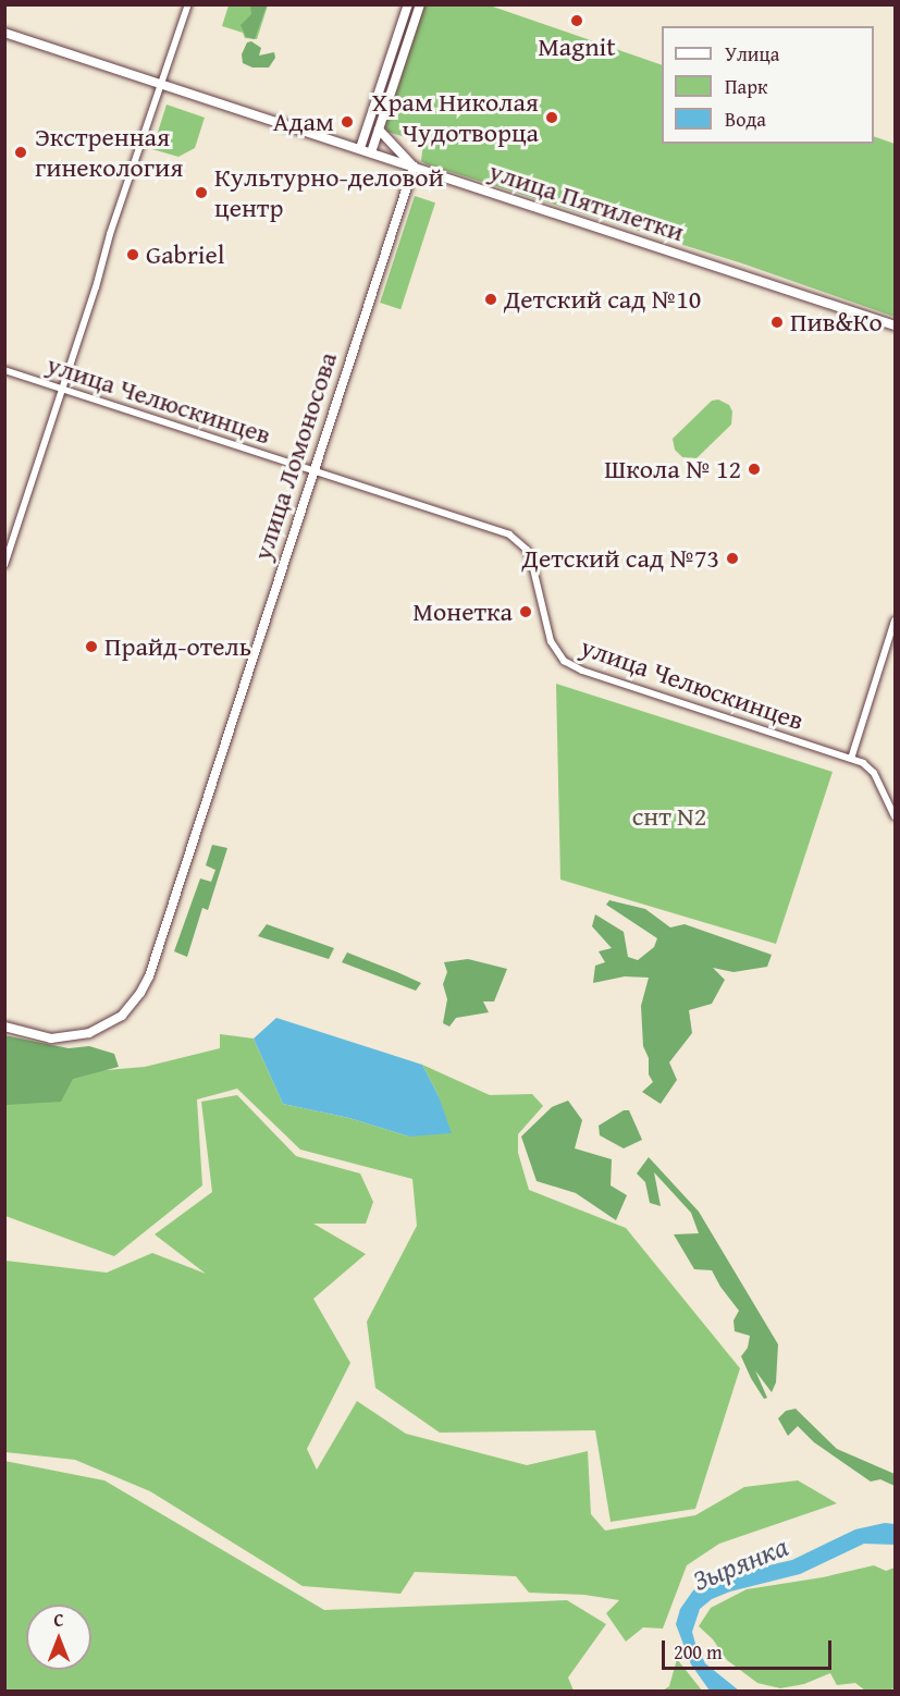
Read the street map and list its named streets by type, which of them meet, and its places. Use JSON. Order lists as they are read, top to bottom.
{
  "streets": {
    "main road": ["улица Пятилетки", "улица Ломоносова"],
    "street": ["улица Челюскинцев"]
  },
  "crossings": [
    ["улица Пятилетки", "улица Ломоносова"],
    ["улица Челюскинцев", "улица Ломоносова"]
  ],
  "water": ["Зырянка"],
  "parks": ["снт N2"],
  "places": [
    "Magnit",
    "Храм Николая Чудотворца",
    "Адам",
    "Экстренная гинекология",
    "Культурно-деловой центр",
    "Gabriel",
    "Детский сад №10",
    "Пив&Ко",
    "Школа № 12",
    "Детский сад №73",
    "Монетка",
    "Прайд-отель"
  ],
  "legend": ["Улица", "Парк", "Вода"],
  "scale_bar": "200 m",
  "north": "top"
}
